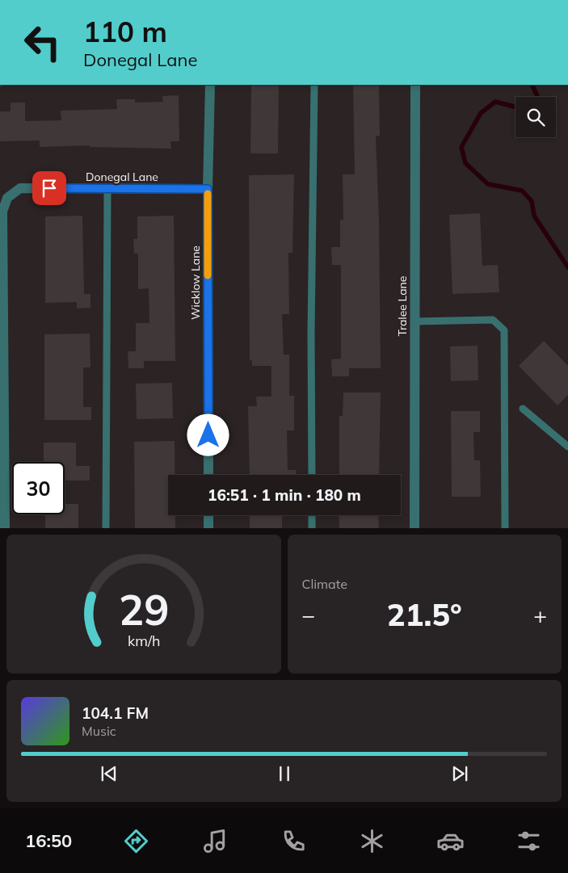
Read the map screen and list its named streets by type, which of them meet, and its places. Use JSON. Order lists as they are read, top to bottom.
{
  "streets": {
    "street": ["Donegal Lane", "Wicklow Lane", "Tralee Lane"]
  },
  "crossings": [
    ["Donegal Lane", "Wicklow Lane"]
  ],
  "page": {
    "turn": ["110 m", "Donegal Lane"],
    "limit": "30",
    "trip": "16:51 · 1 min · 180 m",
    "tile": "Climate",
    "heat": ["−", "21.5°", "+"],
    "song": ["104.1 FM", "Music"],
    "tabs": "16:50",
    "gauge": ["29", "km/h"]
  }
}
